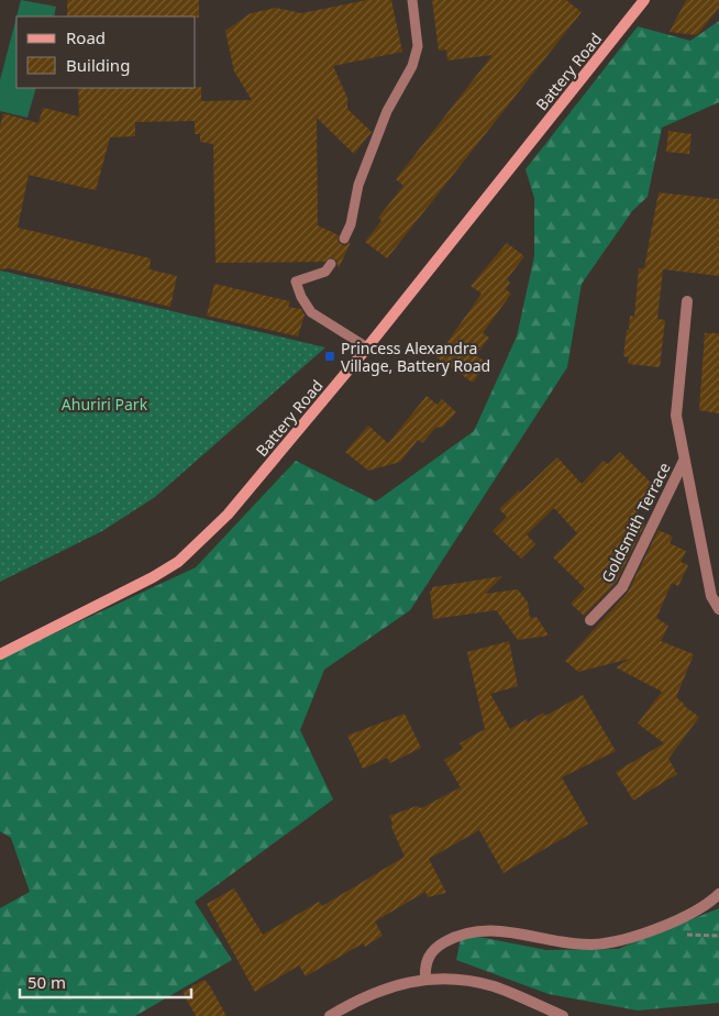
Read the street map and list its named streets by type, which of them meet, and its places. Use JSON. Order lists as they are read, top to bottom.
{
  "streets": {
    "street": ["Battery Road", "Goldsmith Terrace"]
  },
  "parks": ["Ahuriri Park"],
  "places": {
    "transit": ["Princess Alexandra Village, Battery Road"]
  },
  "legend": ["Road", "Building"],
  "scale_bar": "50 m"
}
